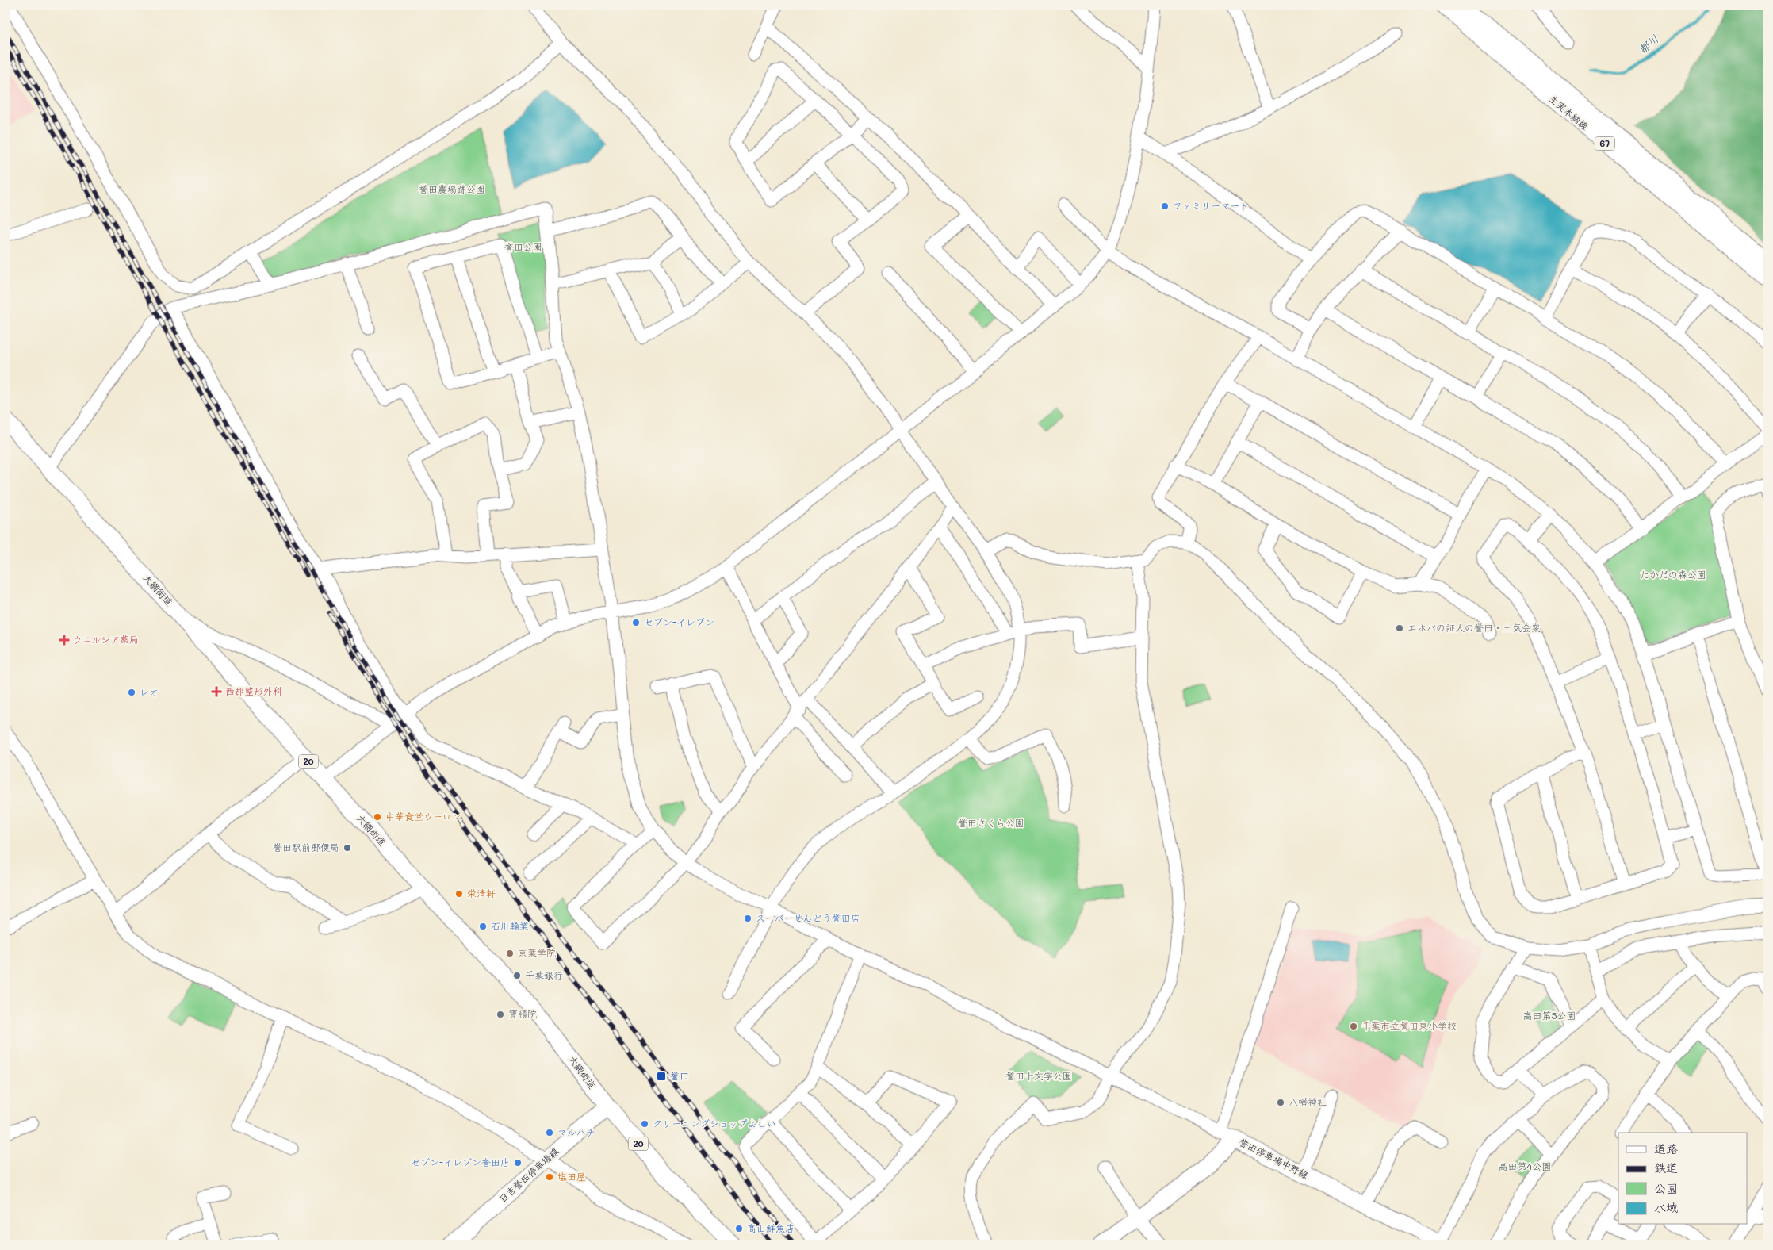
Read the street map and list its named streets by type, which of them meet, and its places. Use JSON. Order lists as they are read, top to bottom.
{
  "streets": {
    "main road": [
      "生実本納線",
      "67",
      "大網街道",
      "20",
      "誉田停車場中野線",
      "日吉誉田停車場線"
    ]
  },
  "crossings": [
    ["大網街道", "日吉誉田停車場線"]
  ],
  "water": ["都川"],
  "parks": [
    "誉田農場跡公園",
    "誉田公園",
    "たかだの森公園",
    "誉田さくら公園",
    "高田第5公園",
    "誉田十文字公園",
    "高田第4公園"
  ],
  "places": {
    "other": [
      "ファミリーマート",
      "セブン-イレブン",
      "エホバの証人の誉田・土気会衆",
      "レオ",
      "中華食堂ウーロン",
      "誉田駅前郵便局",
      "栄清軒",
      "スーパーせんどう誉田店",
      "石川輪業",
      "京葉学院",
      "千葉銀行",
      "寶積院",
      "千葉市立誉田東小学校",
      "八幡神社",
      "クリーニングショップよしい",
      "マルハチ",
      "セブン-イレブン誉田店",
      "塩田屋",
      "高山鮮魚店"
    ],
    "health": ["ウエルシア薬局", "西郡整形外科"],
    "transit": ["誉田"]
  },
  "legend": [
    "道路",
    "鉄道",
    "公園",
    "水域"
  ]
}
